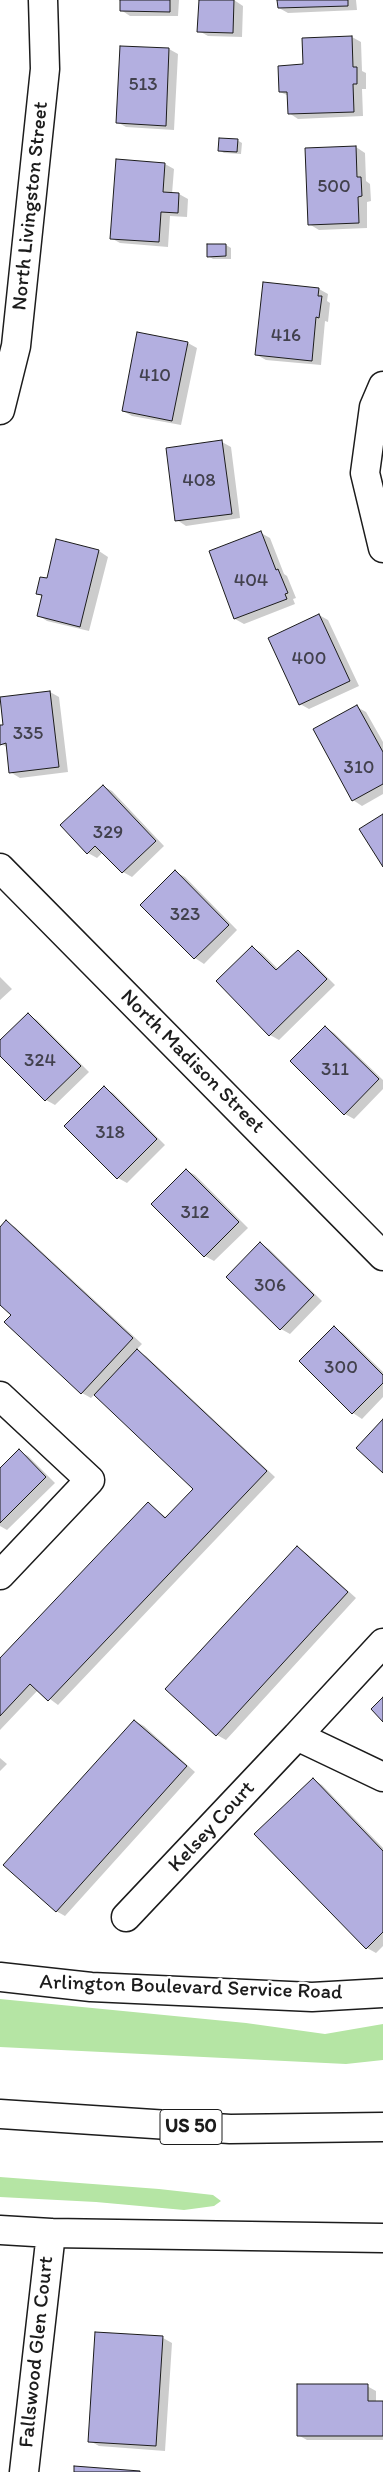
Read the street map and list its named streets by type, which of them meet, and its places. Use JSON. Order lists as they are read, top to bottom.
{
  "streets": {
    "main road": [
      "North Livingston Street",
      "North Madison Street",
      "Kelsey Court",
      "Arlington Boulevard Service Road",
      "US 50",
      "Fallswood Glen Court"
    ]
  },
  "house_numbers": [
    "513",
    "500",
    "416",
    "410",
    "408",
    "404",
    "400",
    "335",
    "310",
    "329",
    "323",
    "324",
    "311",
    "318",
    "312",
    "306",
    "300"
  ]
}
